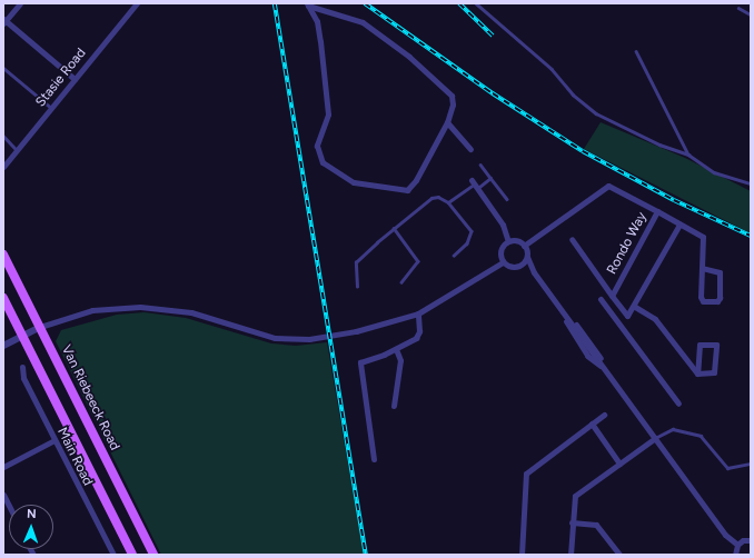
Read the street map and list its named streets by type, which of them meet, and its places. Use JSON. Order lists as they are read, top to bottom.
{
  "streets": {
    "main road": ["Van Riebeeck Road"],
    "street": ["Stasie Road", "Rondo Way", "Main Road"]
  },
  "north": "top"
}
